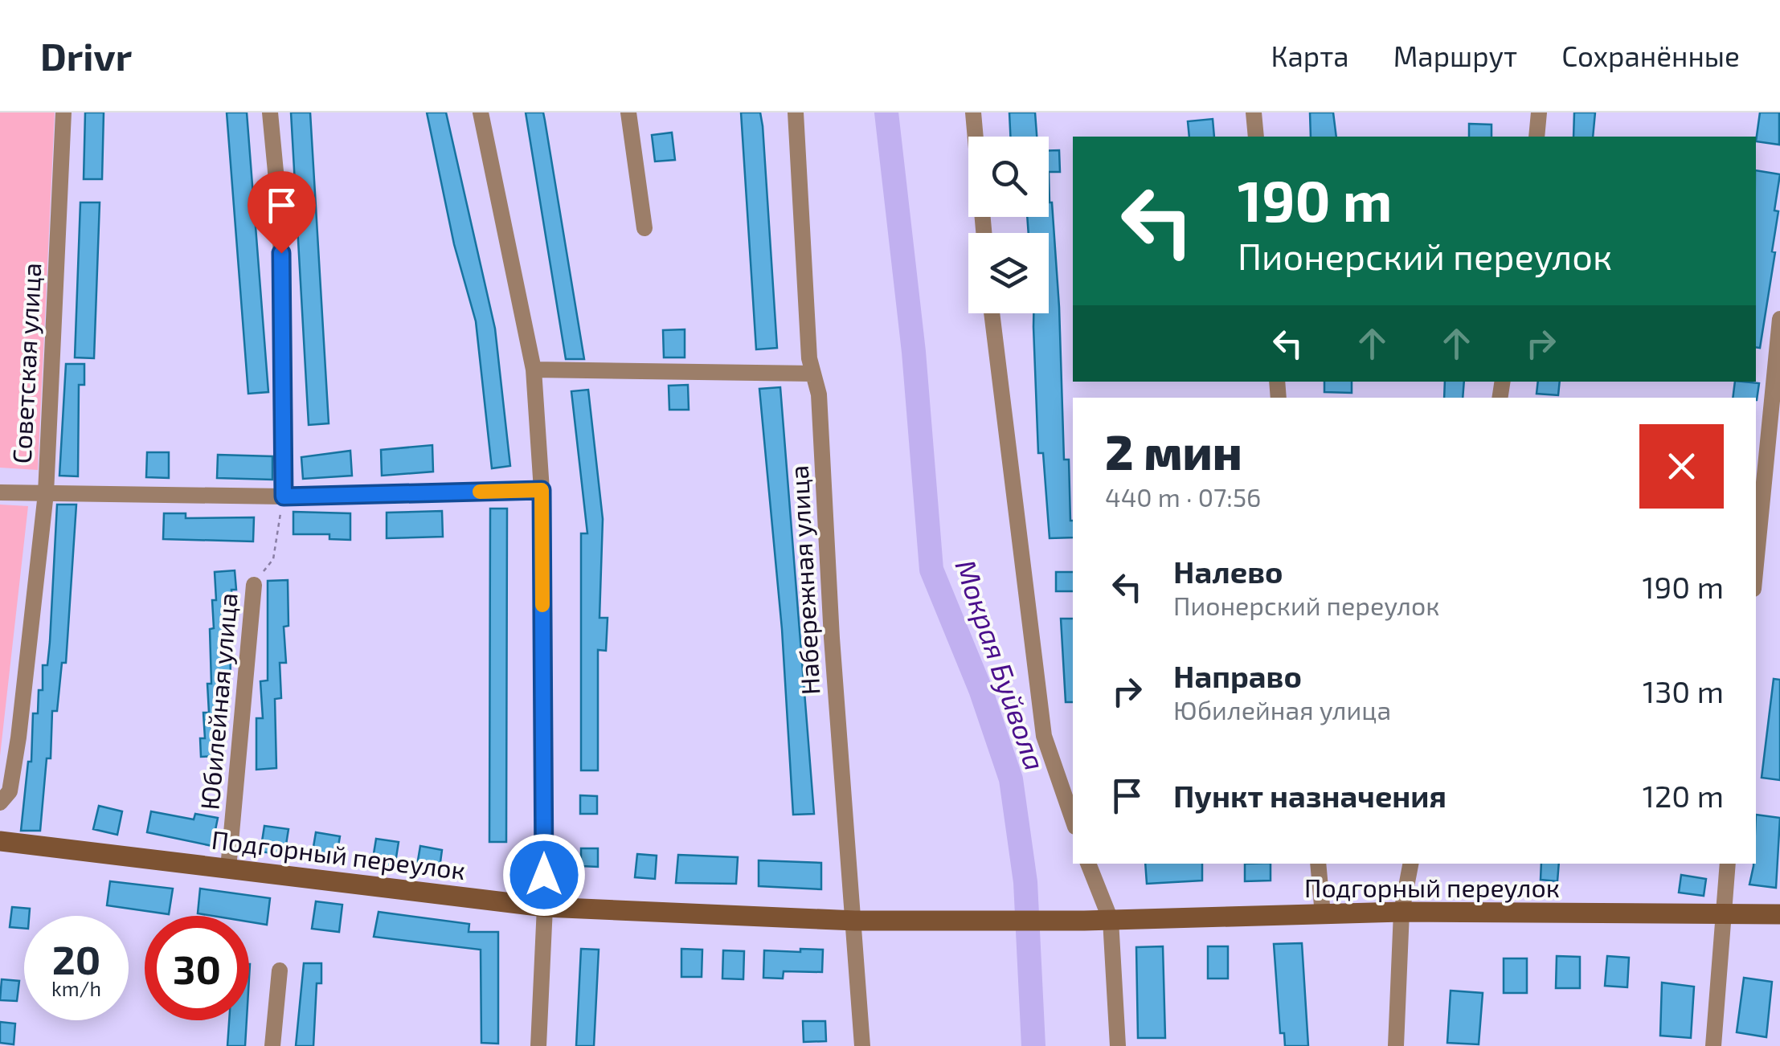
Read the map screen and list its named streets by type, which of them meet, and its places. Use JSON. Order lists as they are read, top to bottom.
{
  "streets": {
    "main road": ["Подгорный переулок"],
    "street": ["Советская улица", "Набережная улица", "Юбилейная улица"]
  },
  "crossings": [
    ["Набережная улица", "Подгорный переулок"],
    ["Юбилейная улица", "Подгорный переулок"]
  ],
  "water": ["Мокрая Буйвола"],
  "page": {
    "header": "Drivr",
    "nav": ["Карта", "Маршрут", "Сохранённые"],
    "turn": ["190 m", "Пионерский переулок"],
    "heading": ["2 мин", "440 m · 07:56"],
    "list": [
      {
        "name": "Налево",
        "note": "Пионерский переулок",
        "value": "190 m"
      },
      {
        "name": "Направо",
        "note": "Юбилейная улица",
        "value": "130 m"
      },
      {
        "name": "Пункт назначения",
        "value": "120 m"
      }
    ],
    "speed": "20 km/h",
    "limit": "30"
  }
}
